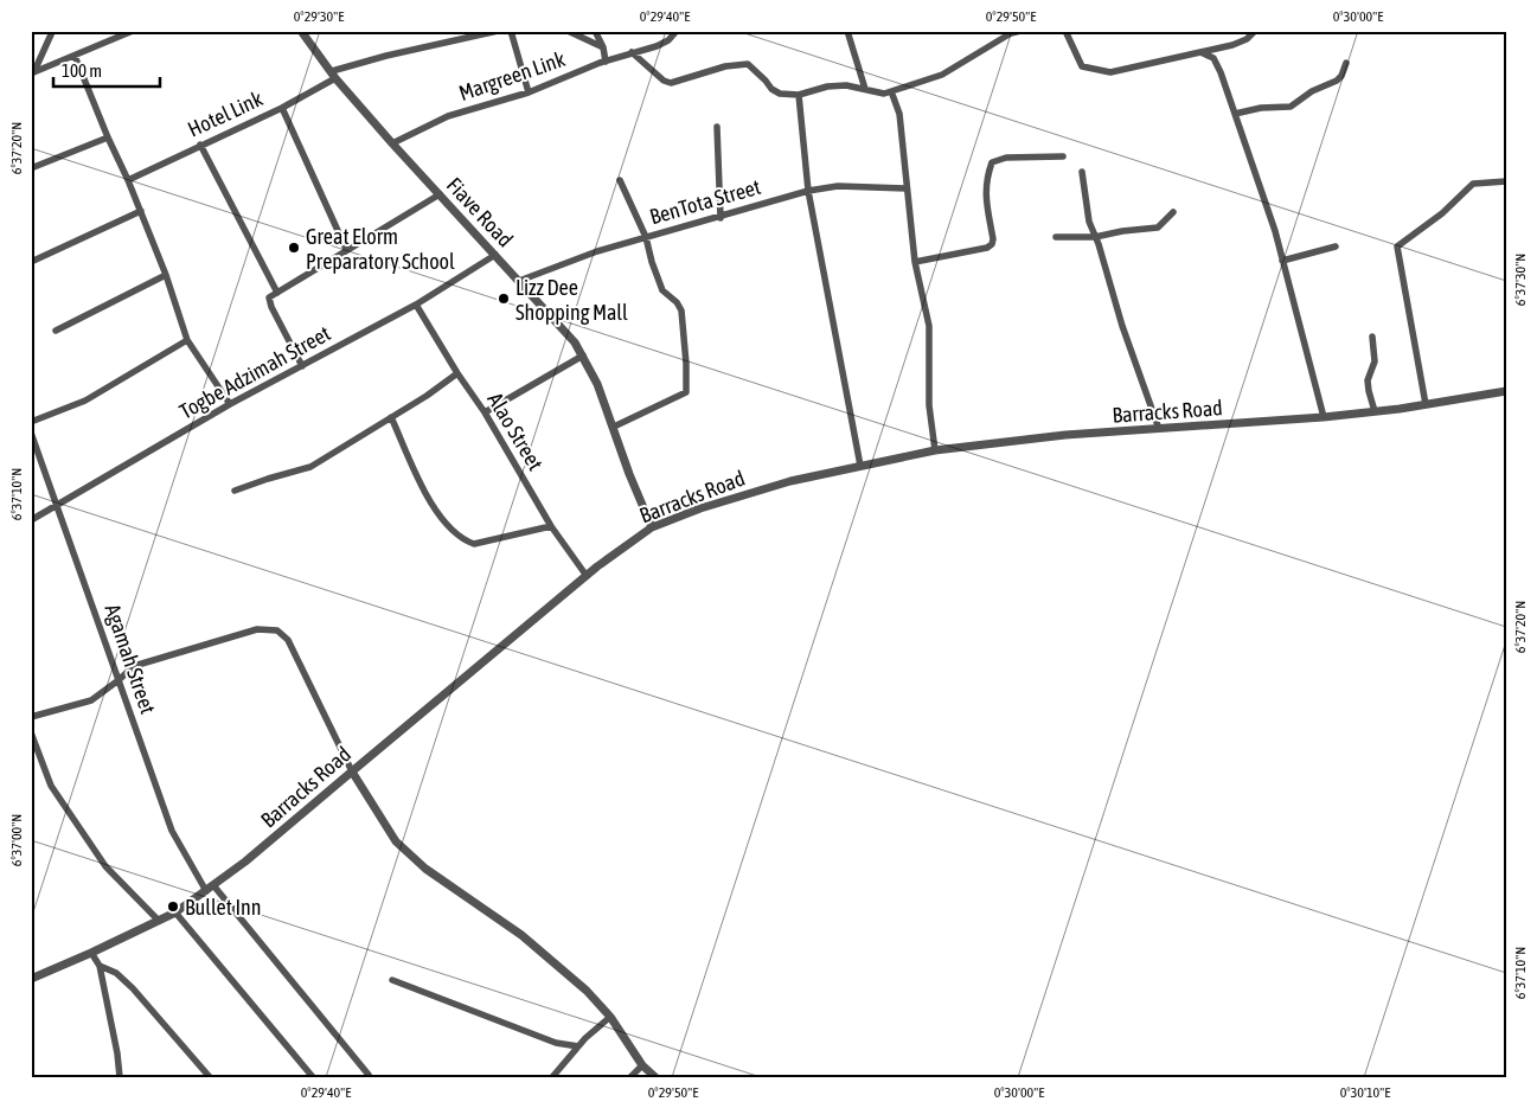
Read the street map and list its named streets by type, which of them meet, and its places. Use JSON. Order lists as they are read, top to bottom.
{
  "streets": {
    "street": [
      "Margreen Link",
      "Hotel Link",
      "BenTota Street",
      "Fiave Road",
      "Togbe Adzimah Street",
      "Barracks Road",
      "Alao Street",
      "Agamah Street"
    ]
  },
  "crossings": [
    ["Margreen Link", "Fiave Road"],
    ["Hotel Link", "Fiave Road"],
    ["BenTota Street", "Fiave Road"],
    ["Fiave Road", "Togbe Adzimah Street"],
    ["Fiave Road", "Barracks Road"],
    ["Togbe Adzimah Street", "Alao Street"],
    ["Togbe Adzimah Street", "Agamah Street"],
    ["Barracks Road", "Alao Street"],
    ["Barracks Road", "Agamah Street"]
  ],
  "places": ["Great Elorm Preparatory School", "Lizz Dee Shopping Mall", "Bullet Inn"],
  "scale_bar": "100 m",
  "coordinates": [
    "0°29'30\"E",
    "0°29'40\"E",
    "0°29'50\"E",
    "0°30'00\"E",
    "6°37'20\"N",
    "6°37'30\"N",
    "6°37'10\"N",
    "6°37'00\"N",
    "0°30'10\"E"
  ]
}
